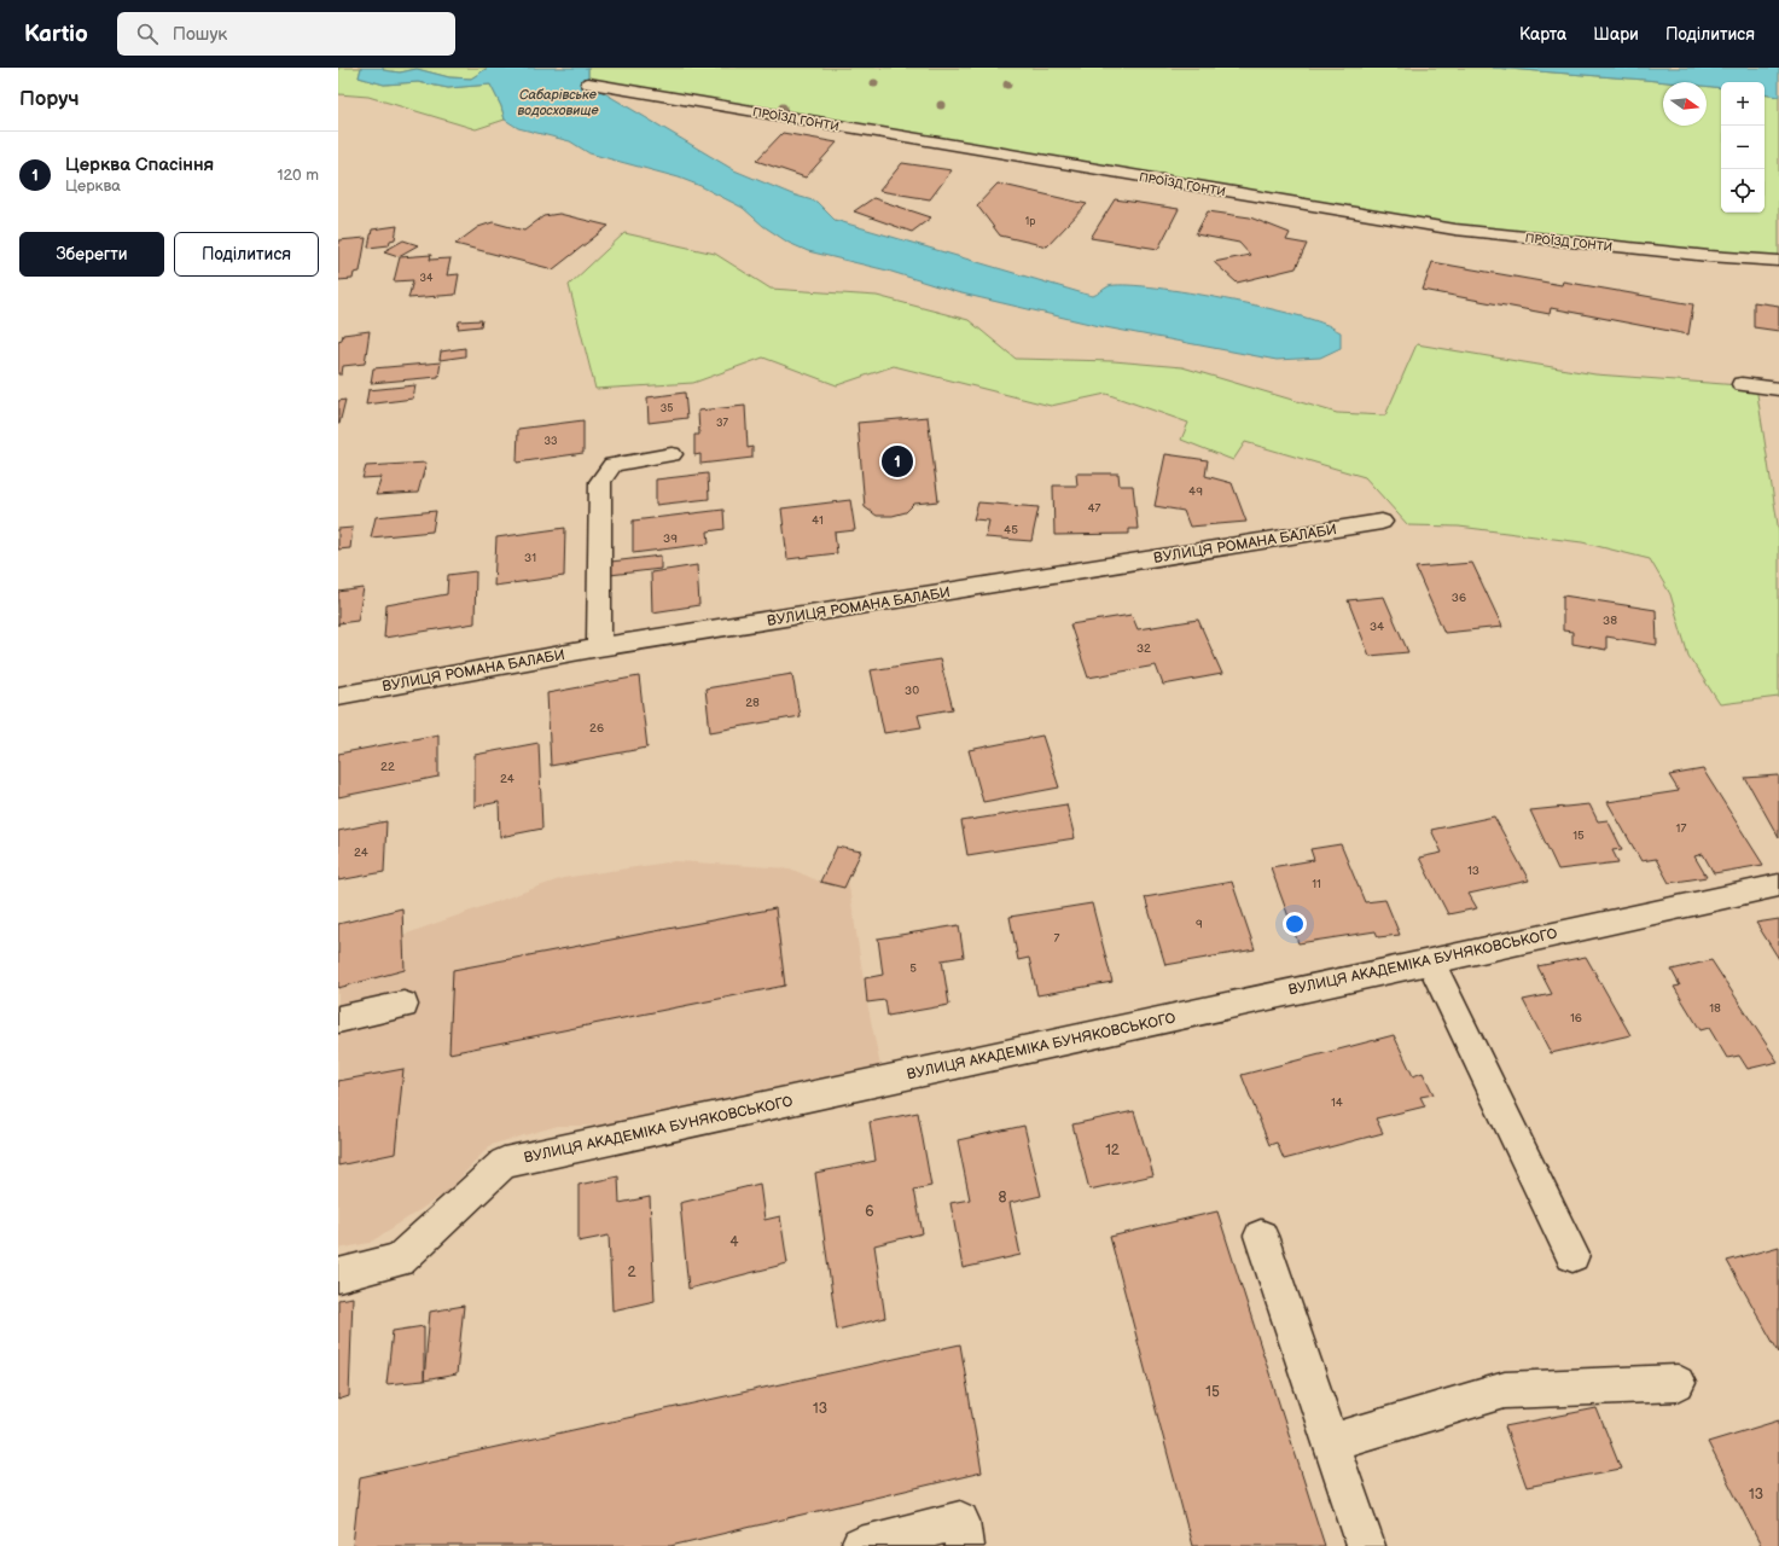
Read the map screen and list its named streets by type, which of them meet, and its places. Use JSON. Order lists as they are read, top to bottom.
{
  "streets": {
    "street": ["ПРОЇЗД ГОНТИ", "ВУЛИЦЯ РОМАНА БАЛАБИ", "ВУЛИЦЯ АКАДЕМІКА БУНЯКОВСЬКОГО"]
  },
  "water": ["Сабарівське водосховище"],
  "house_numbers": [
    "1р",
    "34",
    "35",
    "37",
    "33",
    "49",
    "47",
    "41",
    "45",
    "39",
    "31",
    "36",
    "38",
    "34",
    "32",
    "30",
    "28",
    "26",
    "22",
    "24",
    "17",
    "15",
    "24",
    "13",
    "11",
    "9",
    "7",
    "5",
    "18",
    "16",
    "14",
    "12",
    "8",
    "6",
    "4",
    "2",
    "15",
    "13",
    "13"
  ],
  "north": "right",
  "page": {
    "header": "Kartio",
    "search": "Пошук",
    "nav": ["Карта", "Шари", "Поділитися"],
    "heading": "Поруч",
    "map_buttons": ["+", "−"],
    "list": [
      {
        "mark": "1",
        "name": "Церква Спасіння",
        "note": "Церква",
        "value": "120 m"
      }
    ],
    "buttons": ["Зберегти", "Поділитися"],
    "pins": "1"
  }
}
